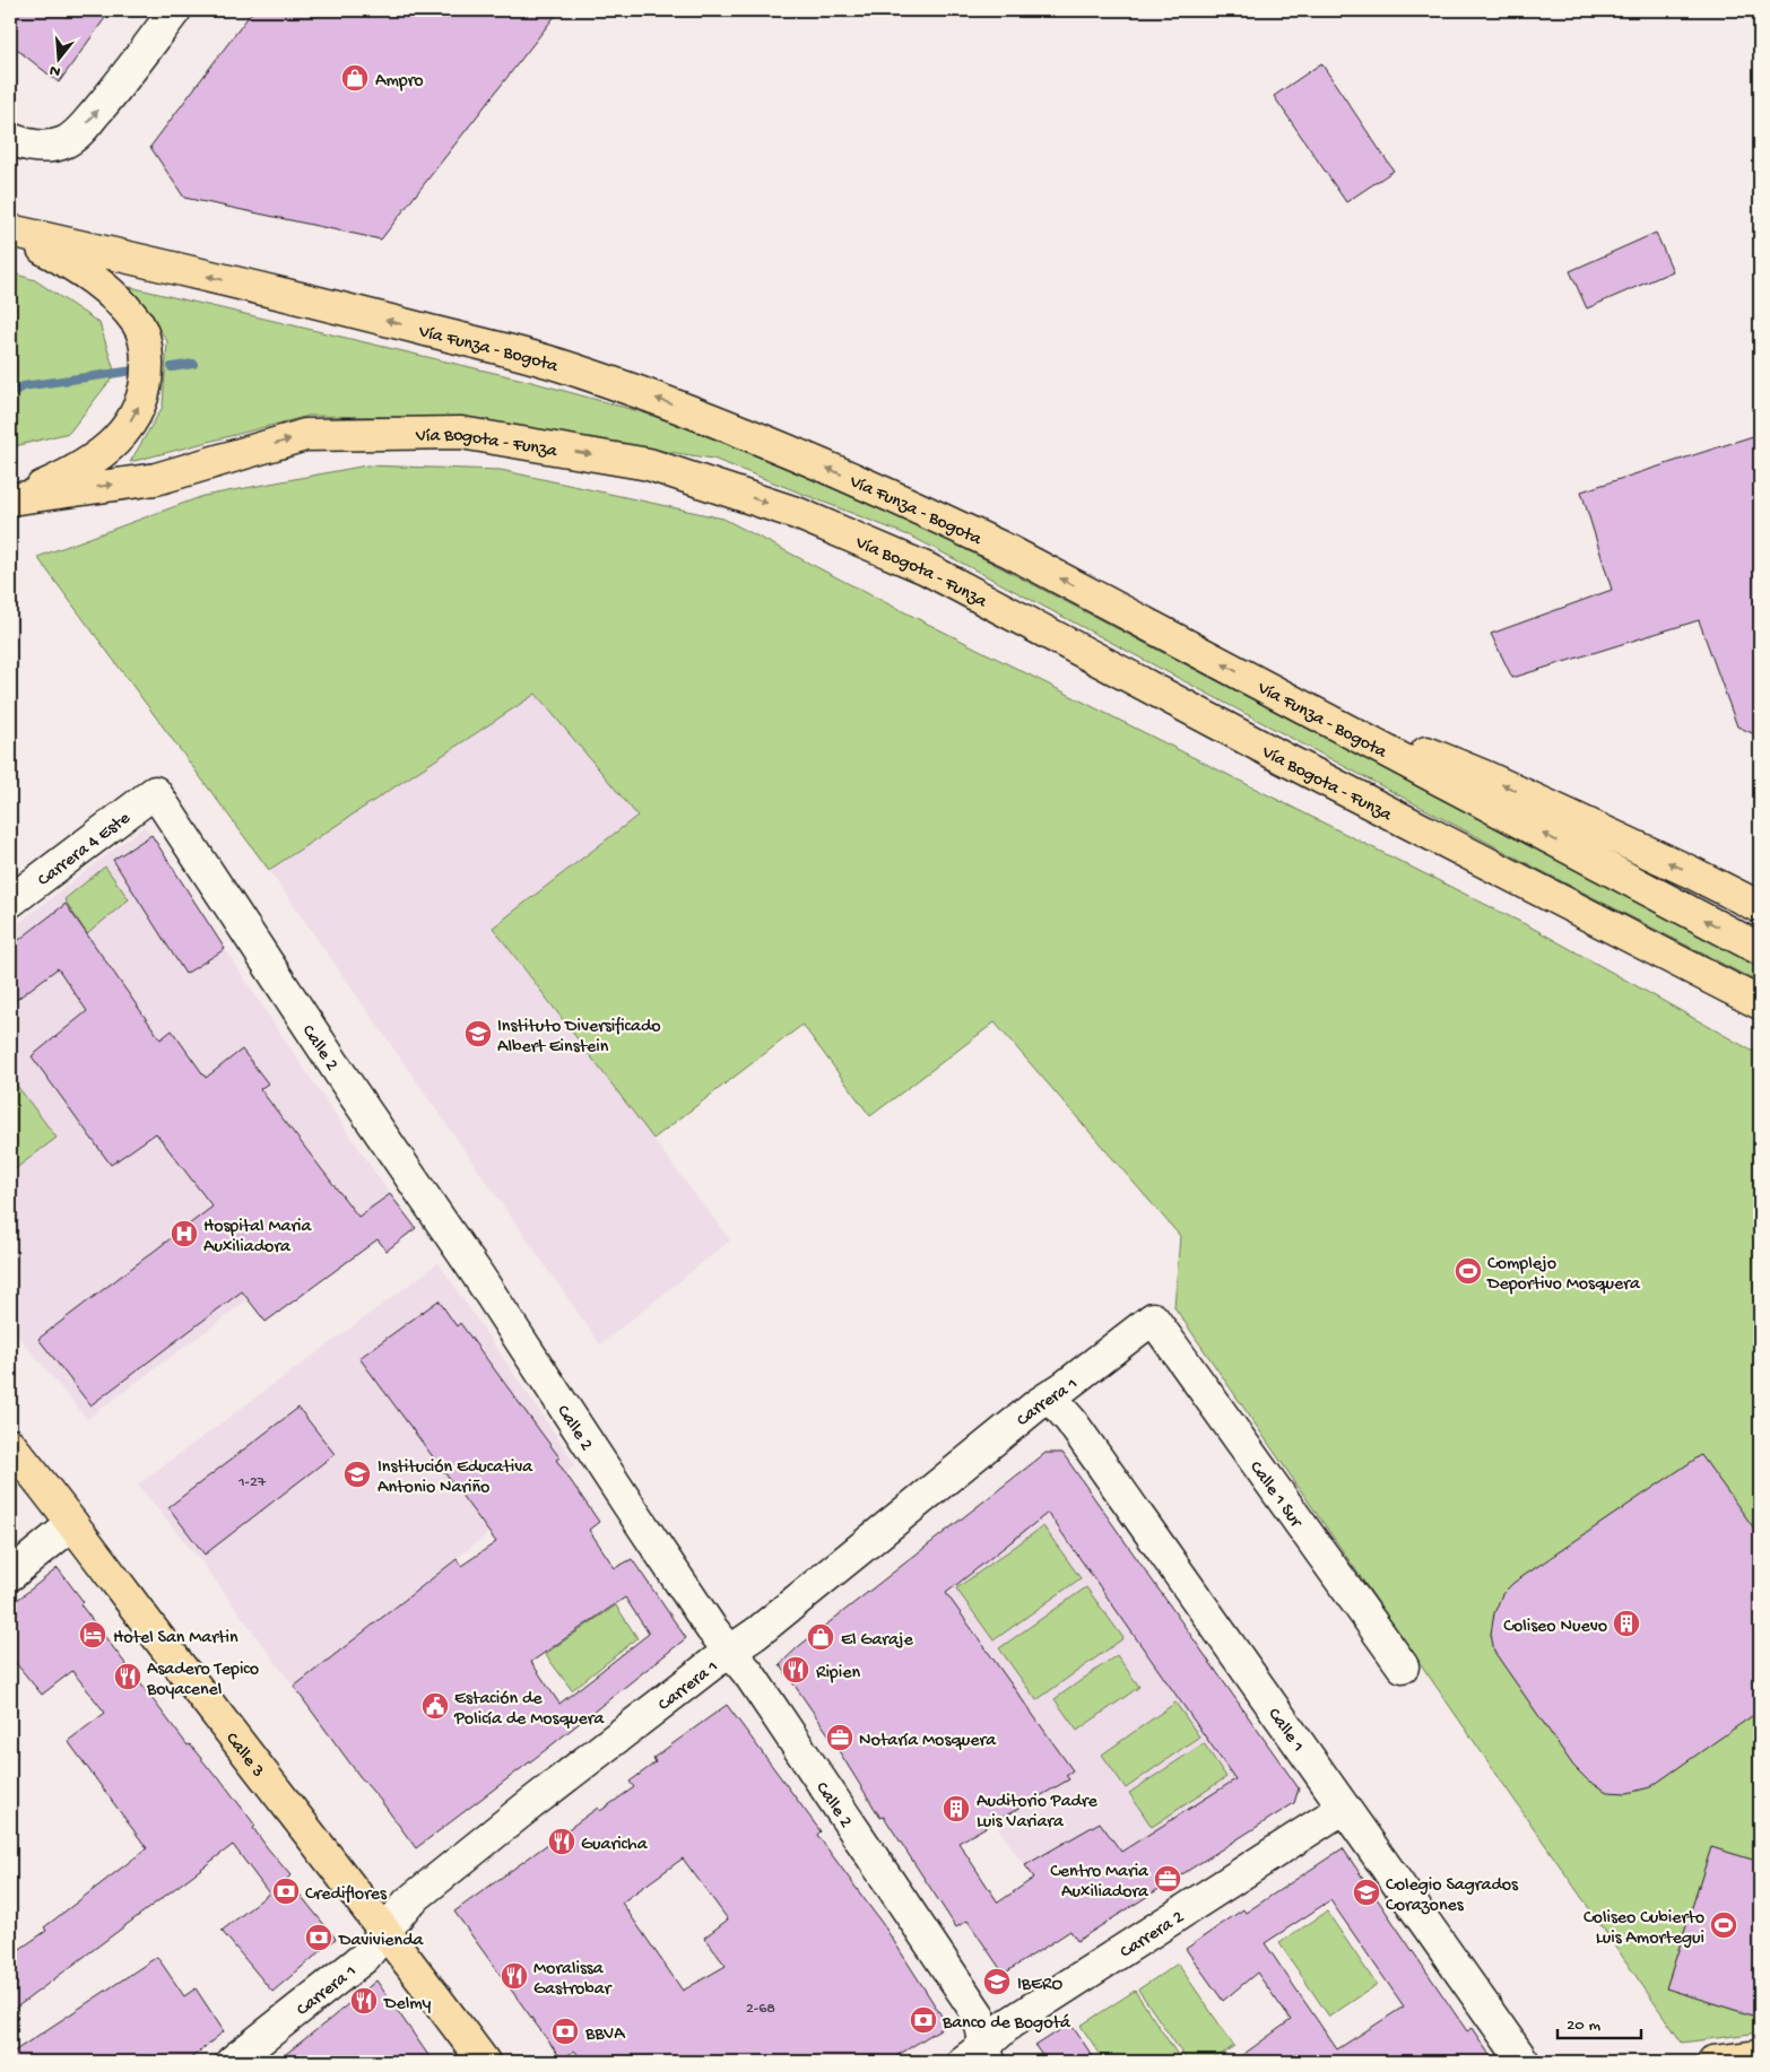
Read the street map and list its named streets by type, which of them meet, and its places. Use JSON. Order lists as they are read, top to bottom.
{
  "streets": {
    "main road": ["Vía Funza - Bogota", "Vía Bogota - Funza", "Calle 3"],
    "street": [
      "Carrera 4 Este",
      "Calle 2",
      "Carrera 1",
      "Calle 1 Sur",
      "Calle 1",
      "Carrera 2"
    ]
  },
  "crossings": [
    ["Carrera 4 Este", "Calle 2"],
    ["Calle 2", "Carrera 1"],
    ["Calle 2", "Carrera 2"],
    ["Carrera 1", "Calle 1 Sur"],
    ["Carrera 1", "Calle 1"],
    ["Carrera 1", "Calle 3"],
    ["Calle 1", "Carrera 2"]
  ],
  "one_way": ["Vía Funza - Bogota", "Vía Bogota - Funza"],
  "places": {
    "shop": ["Ampro", "El Garaje"],
    "school or university": [
      "Instituto Diversificado Albert Einstein",
      "Institución Educativa Antonio Nariño",
      "Colegio Sagrados Corazones",
      "IBERO"
    ],
    "hospital": ["Hospital Maria Auxiliadora"],
    "sports": ["Complejo Deportivo Mosquera", "Coliseo Cubierto Luis Amortegui"],
    "building": ["Coliseo Nuevo", "Auditorio Padre Luis Variara"],
    "hotel": ["Hotel San Martin"],
    "restaurant": [
      "Ripien",
      "Asadero Tepico Boyacenel",
      "Guaricha",
      "Moralissa Gastrobar",
      "Delmy"
    ],
    "public building": ["Estación de Policía de Mosquera"],
    "office": ["Notaría Mosquera", "Centro Maria Auxiliadora"],
    "bank": [
      "Crediflores",
      "Davivienda",
      "Banco de Bogotá",
      "BBVA"
    ]
  },
  "house_numbers": ["1-27", "2-68"],
  "scale_bar": "20 m",
  "north": "bottom"
}
